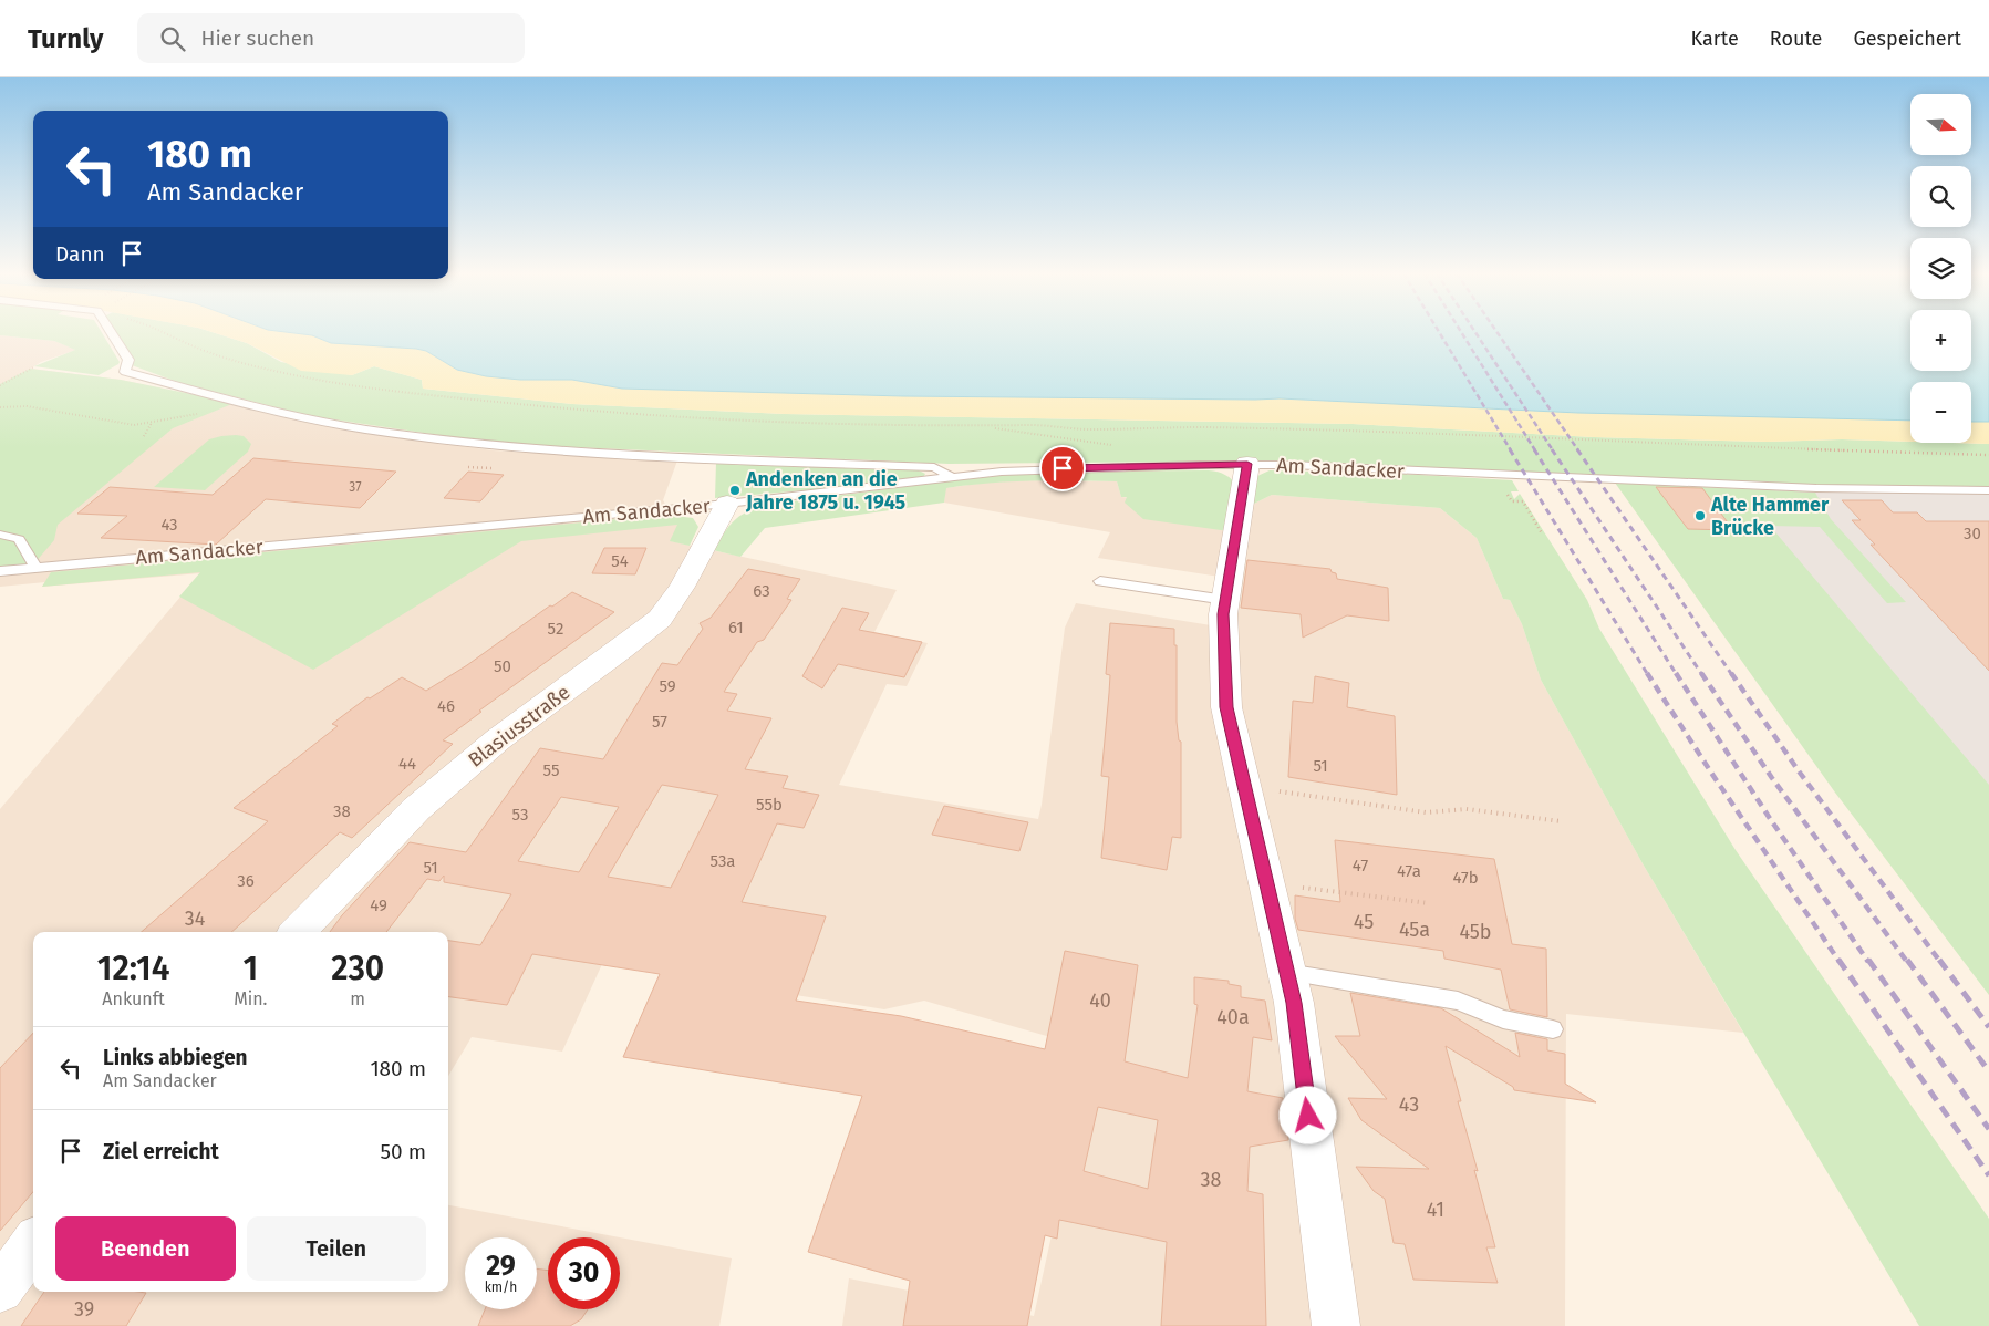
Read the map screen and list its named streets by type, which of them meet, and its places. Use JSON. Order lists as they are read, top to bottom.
{
  "streets": {
    "street": ["Blasiusstraße"],
    "lane": ["Am Sandacker"]
  },
  "crossings": [
    ["Am Sandacker", "Blasiusstraße"]
  ],
  "places": ["Andenken an die Jahre 1875 u. 1945", "Alte Hammer Brücke"],
  "house_numbers": [
    "37",
    "43",
    "30",
    "54",
    "63",
    "61",
    "52",
    "50",
    "59",
    "46",
    "57",
    "44",
    "51",
    "55",
    "55b",
    "38",
    "53",
    "53a",
    "47",
    "51",
    "47a",
    "47b",
    "36",
    "49",
    "34",
    "45",
    "45a",
    "45b",
    "40",
    "40a",
    "43",
    "38",
    "41",
    "39"
  ],
  "north": "right",
  "page": {
    "header": "Turnly",
    "search": "Hier suchen",
    "nav": ["Karte", "Route", "Gespeichert"],
    "map_buttons": ["+", "−"],
    "turn": ["180 m", "Am Sandacker"],
    "then": "Dann",
    "eta": [
      "12:14",
      "Ankunft",
      "1",
      "Min.",
      "230",
      "m"
    ],
    "list": [
      {
        "name": "Links abbiegen",
        "note": "Am Sandacker",
        "value": "180 m"
      },
      {
        "name": "Ziel erreicht",
        "value": "50 m"
      }
    ],
    "buttons": ["Beenden", "Teilen"],
    "speed": "29 km/h",
    "limit": "30"
  }
}
